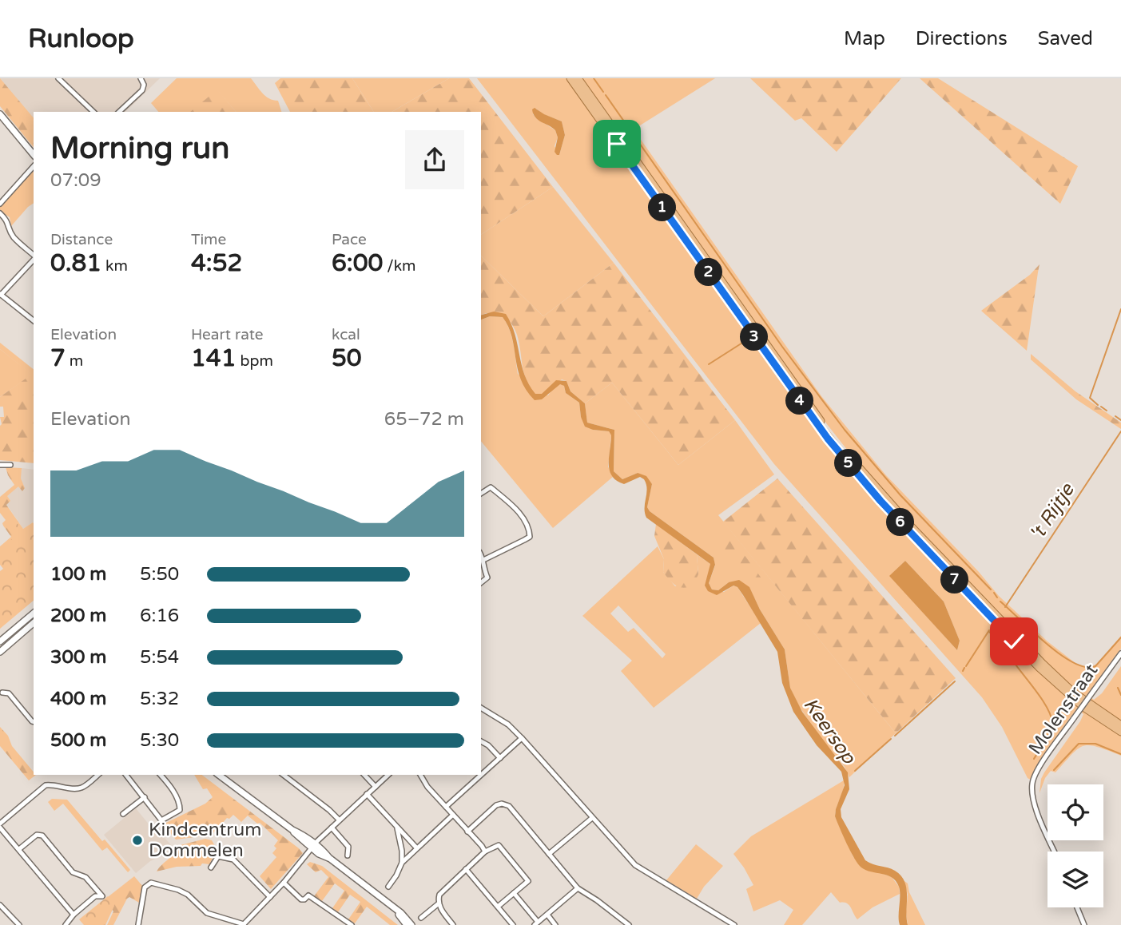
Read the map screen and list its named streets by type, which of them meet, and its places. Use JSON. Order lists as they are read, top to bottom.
{
  "streets": {
    "street": ["Molenstraat"]
  },
  "water": ["'t Rijtje", "Keersop"],
  "places": ["Kindcentrum Dommelen"],
  "page": {
    "header": "Runloop",
    "nav": ["Map", "Directions", "Saved"],
    "heading": ["Morning run", "07:09"],
    "pins": [
      "1",
      "2",
      "3",
      "4",
      "5",
      "6",
      "7"
    ],
    "stats": [
      ["Distance", "0.81 km"],
      ["Time", "4:52"],
      ["Pace", "6:00 /km"],
      ["Elevation", "7 m"],
      ["Heart rate", "141 bpm"],
      ["kcal", "50"]
    ],
    "chart": ["Elevation", "65–72 m"],
    "list": [
      {
        "name": "100 m",
        "note": "5:50"
      },
      {
        "name": "200 m",
        "note": "6:16"
      },
      {
        "name": "300 m",
        "note": "5:54"
      },
      {
        "name": "400 m",
        "note": "5:32"
      },
      {
        "name": "500 m",
        "note": "5:30"
      }
    ]
  }
}
